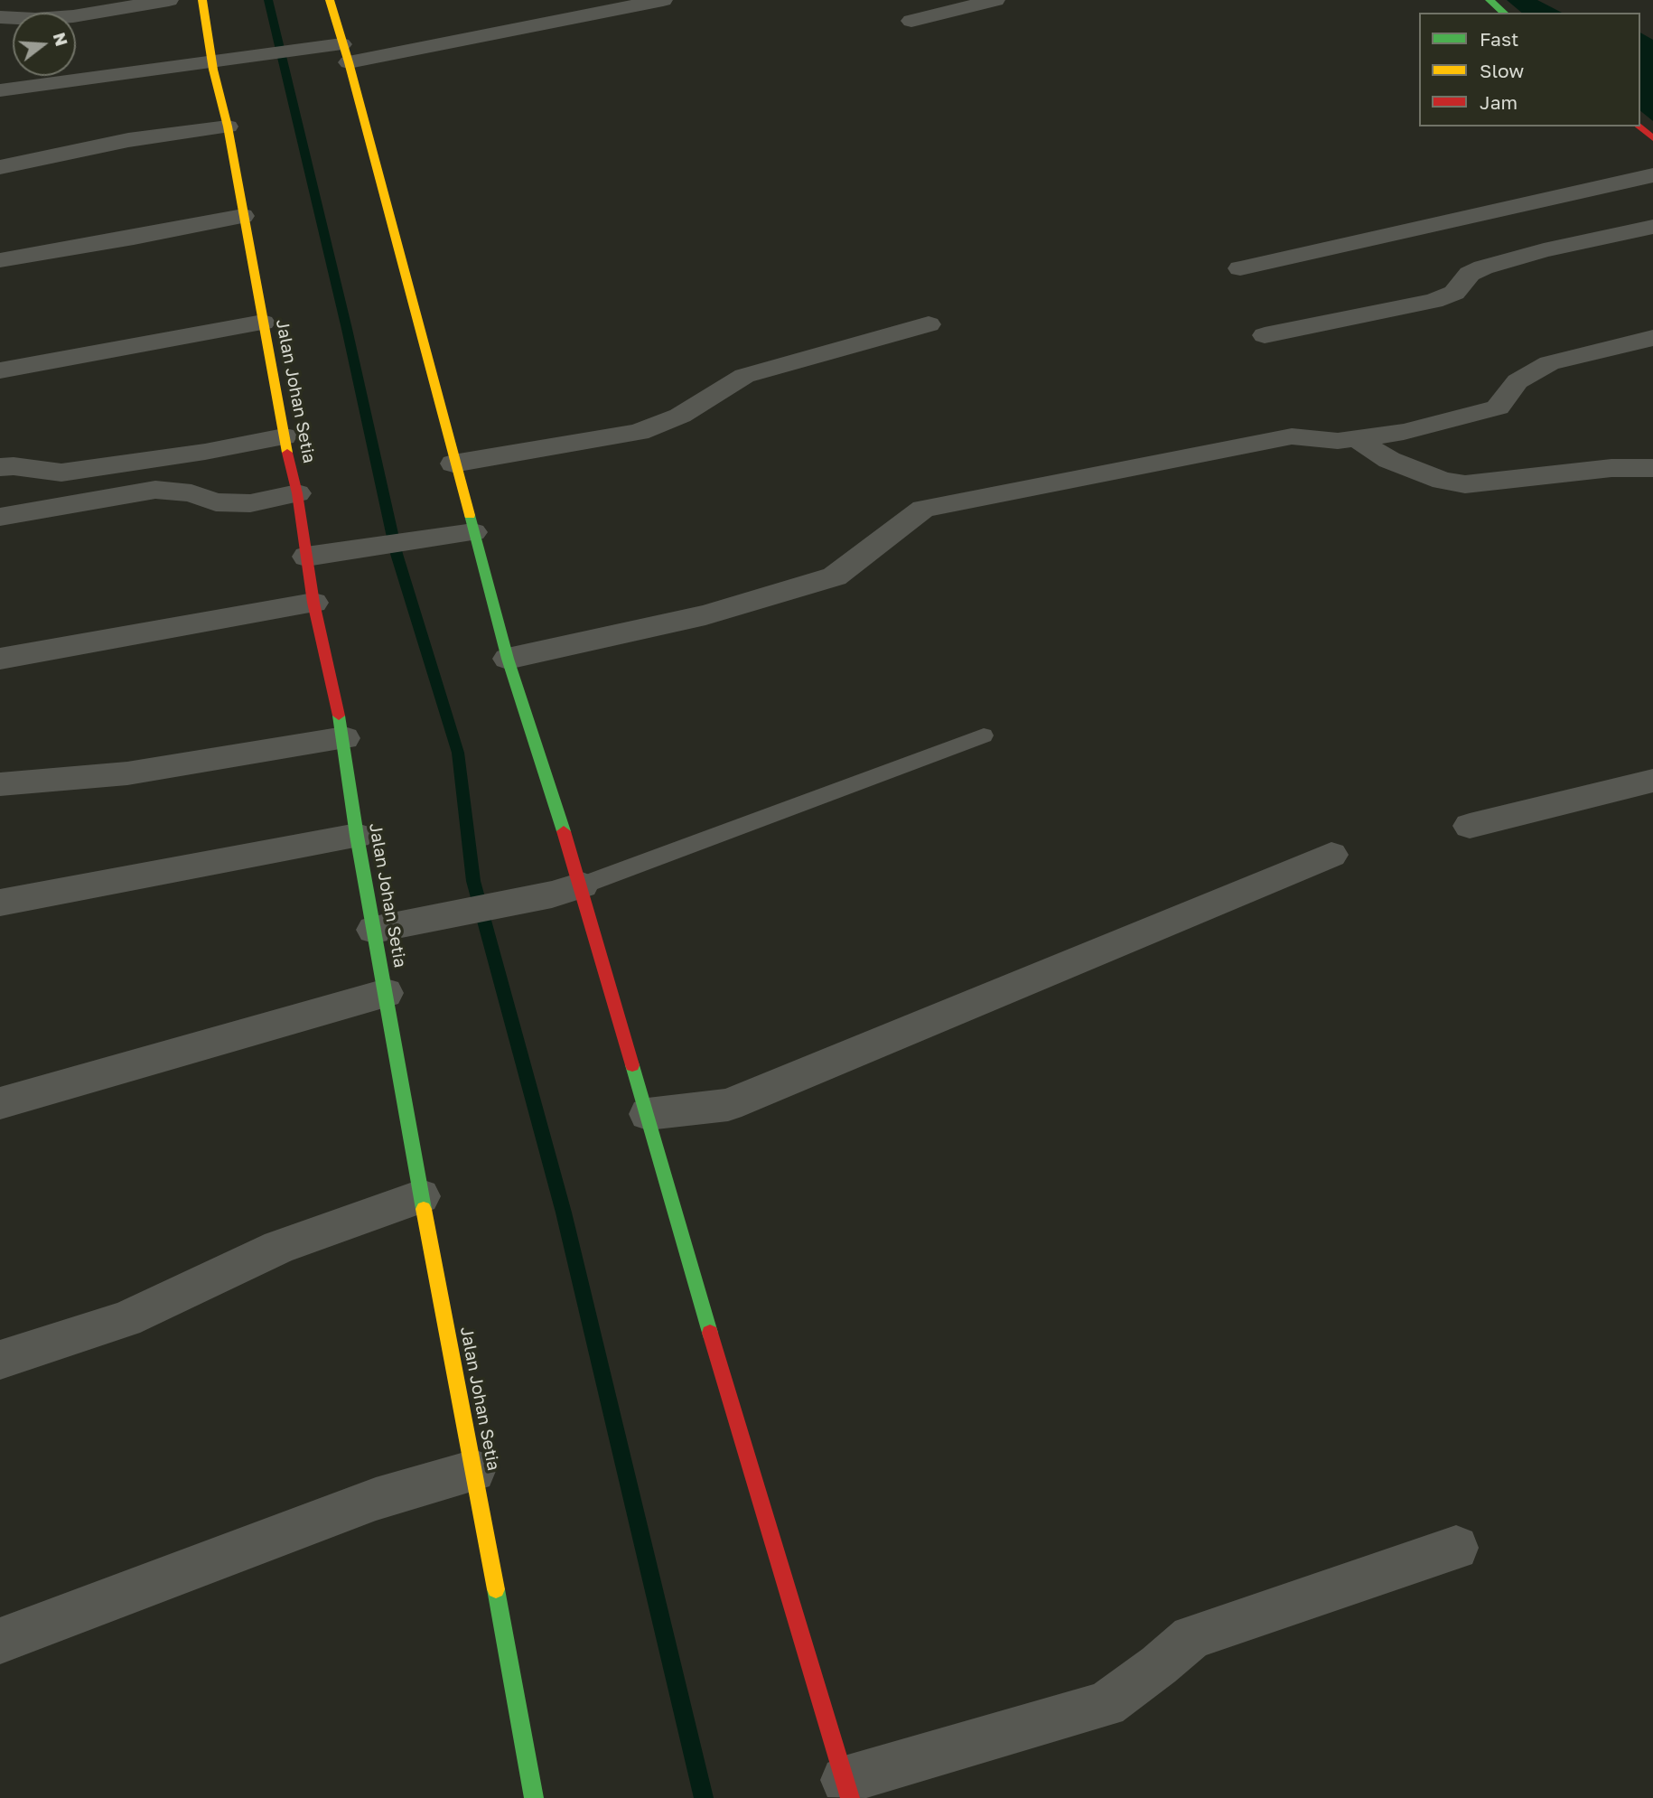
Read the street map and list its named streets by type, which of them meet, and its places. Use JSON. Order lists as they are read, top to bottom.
{
  "streets": {
    "main road": ["Jalan Johan Setia"]
  },
  "legend": ["Fast", "Slow", "Jam"],
  "north": "right"
}
